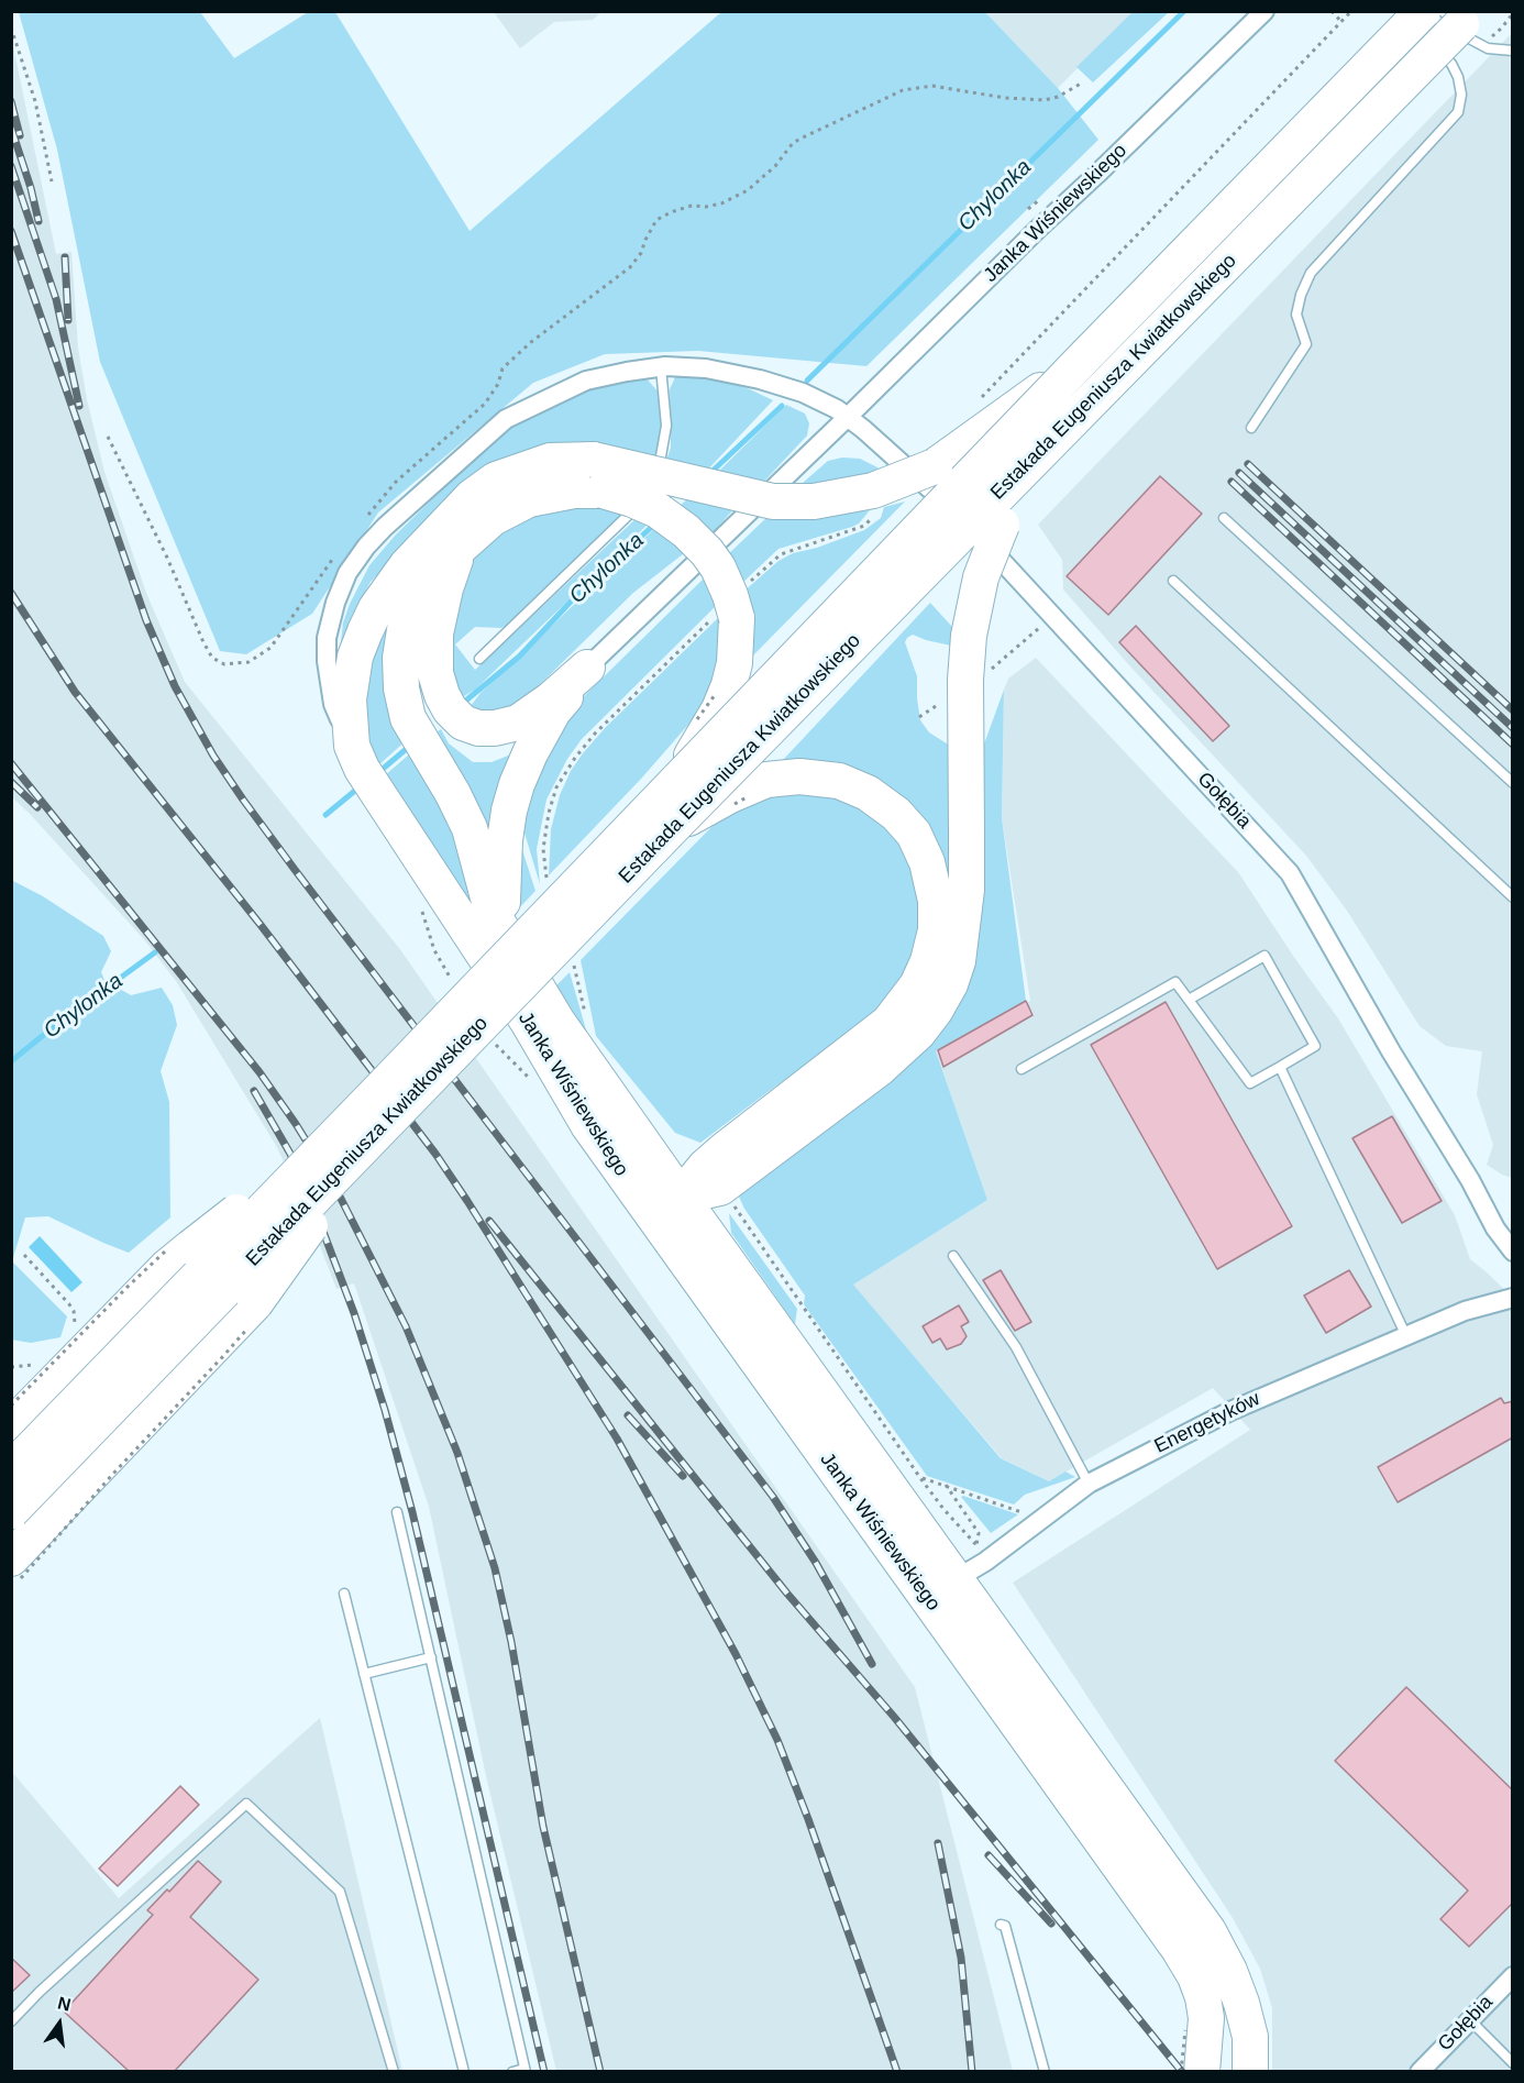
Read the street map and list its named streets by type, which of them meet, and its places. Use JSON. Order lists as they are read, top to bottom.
{
  "streets": {
    "highway": ["Janka Wiśniewskiego", "Estakada Eugeniusza Kwiatkowskiego"],
    "street": ["Gołębia", "Energetyków"]
  },
  "crossings": [
    ["Janka Wiśniewskiego", "Gołębia"],
    ["Janka Wiśniewskiego", "Energetyków"]
  ],
  "water": ["Chylonka"],
  "north": "top"
}
